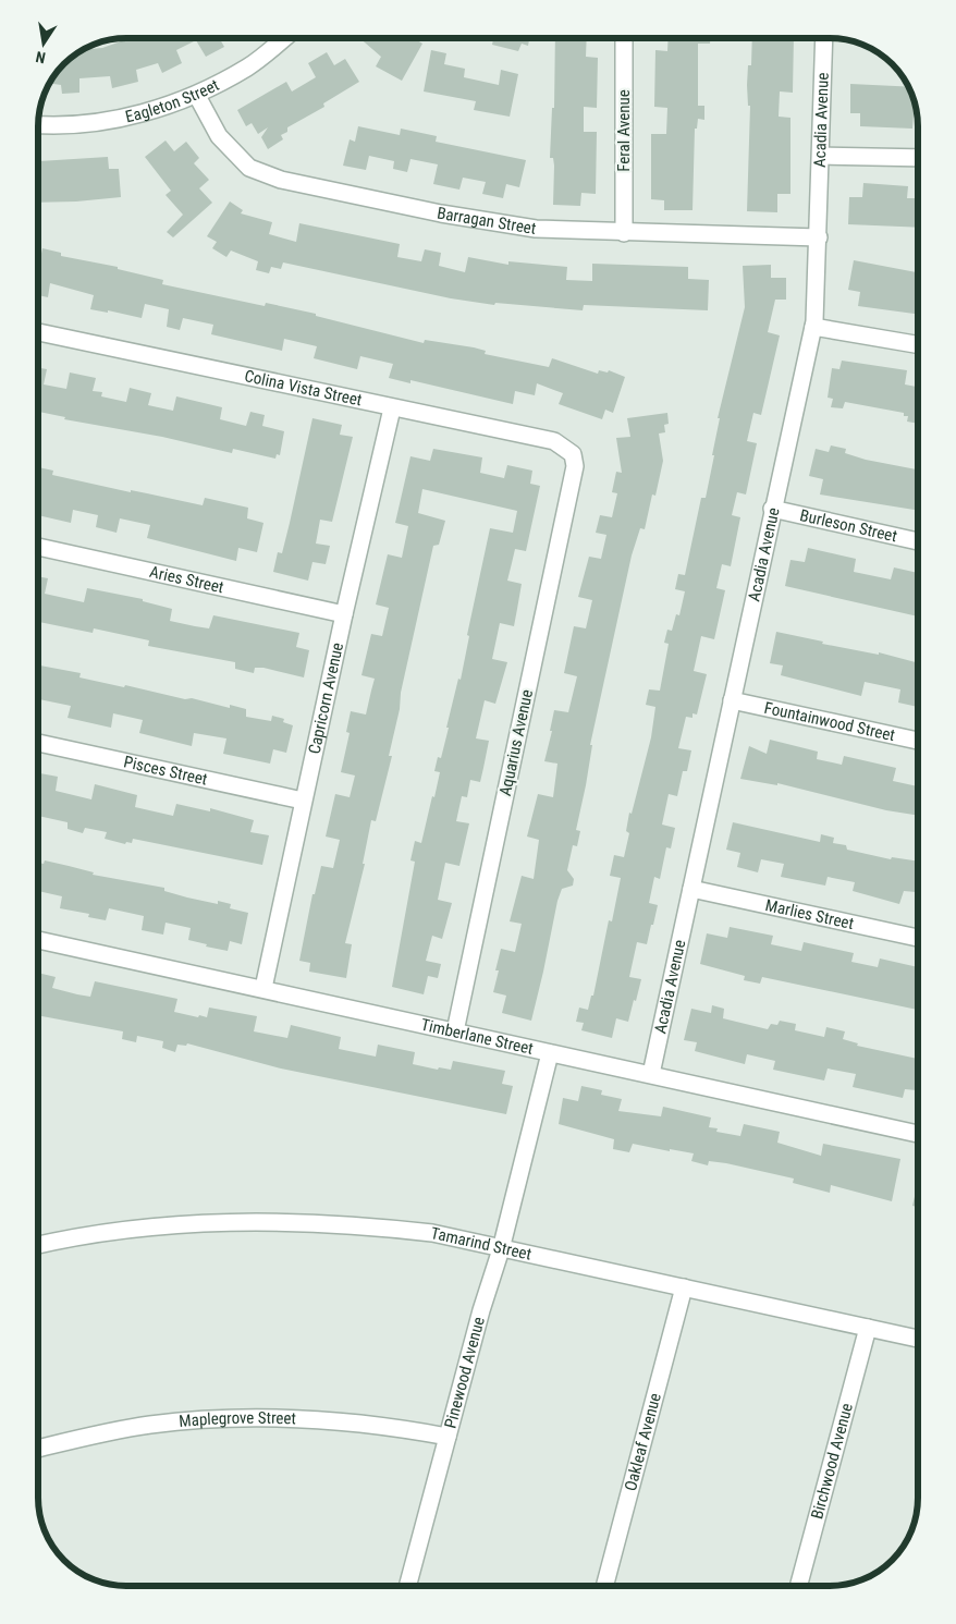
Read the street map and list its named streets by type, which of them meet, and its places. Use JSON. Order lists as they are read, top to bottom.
{
  "streets": {
    "street": [
      "Eagleton Street",
      "Acadia Avenue",
      "Feral Avenue",
      "Barragan Street",
      "Colina Vista Street",
      "Burleson Street",
      "Aries Street",
      "Capricorn Avenue",
      "Fountainwood Street",
      "Aquarius Avenue",
      "Pisces Street",
      "Marlies Street",
      "Timberlane Street",
      "Tamarind Street",
      "Pinewood Avenue",
      "Maplegrove Street",
      "Oakleaf Avenue",
      "Birchwood Avenue"
    ]
  },
  "crossings": [
    ["Eagleton Street", "Barragan Street"],
    ["Acadia Avenue", "Barragan Street"],
    ["Acadia Avenue", "Burleson Street"],
    ["Acadia Avenue", "Fountainwood Street"],
    ["Acadia Avenue", "Marlies Street"],
    ["Acadia Avenue", "Timberlane Street"],
    ["Feral Avenue", "Barragan Street"],
    ["Colina Vista Street", "Capricorn Avenue"],
    ["Colina Vista Street", "Aquarius Avenue"],
    ["Aries Street", "Capricorn Avenue"],
    ["Capricorn Avenue", "Pisces Street"],
    ["Capricorn Avenue", "Timberlane Street"],
    ["Aquarius Avenue", "Timberlane Street"],
    ["Timberlane Street", "Pinewood Avenue"],
    ["Tamarind Street", "Pinewood Avenue"],
    ["Tamarind Street", "Oakleaf Avenue"],
    ["Tamarind Street", "Birchwood Avenue"],
    ["Pinewood Avenue", "Maplegrove Street"]
  ],
  "north": "bottom"
}
